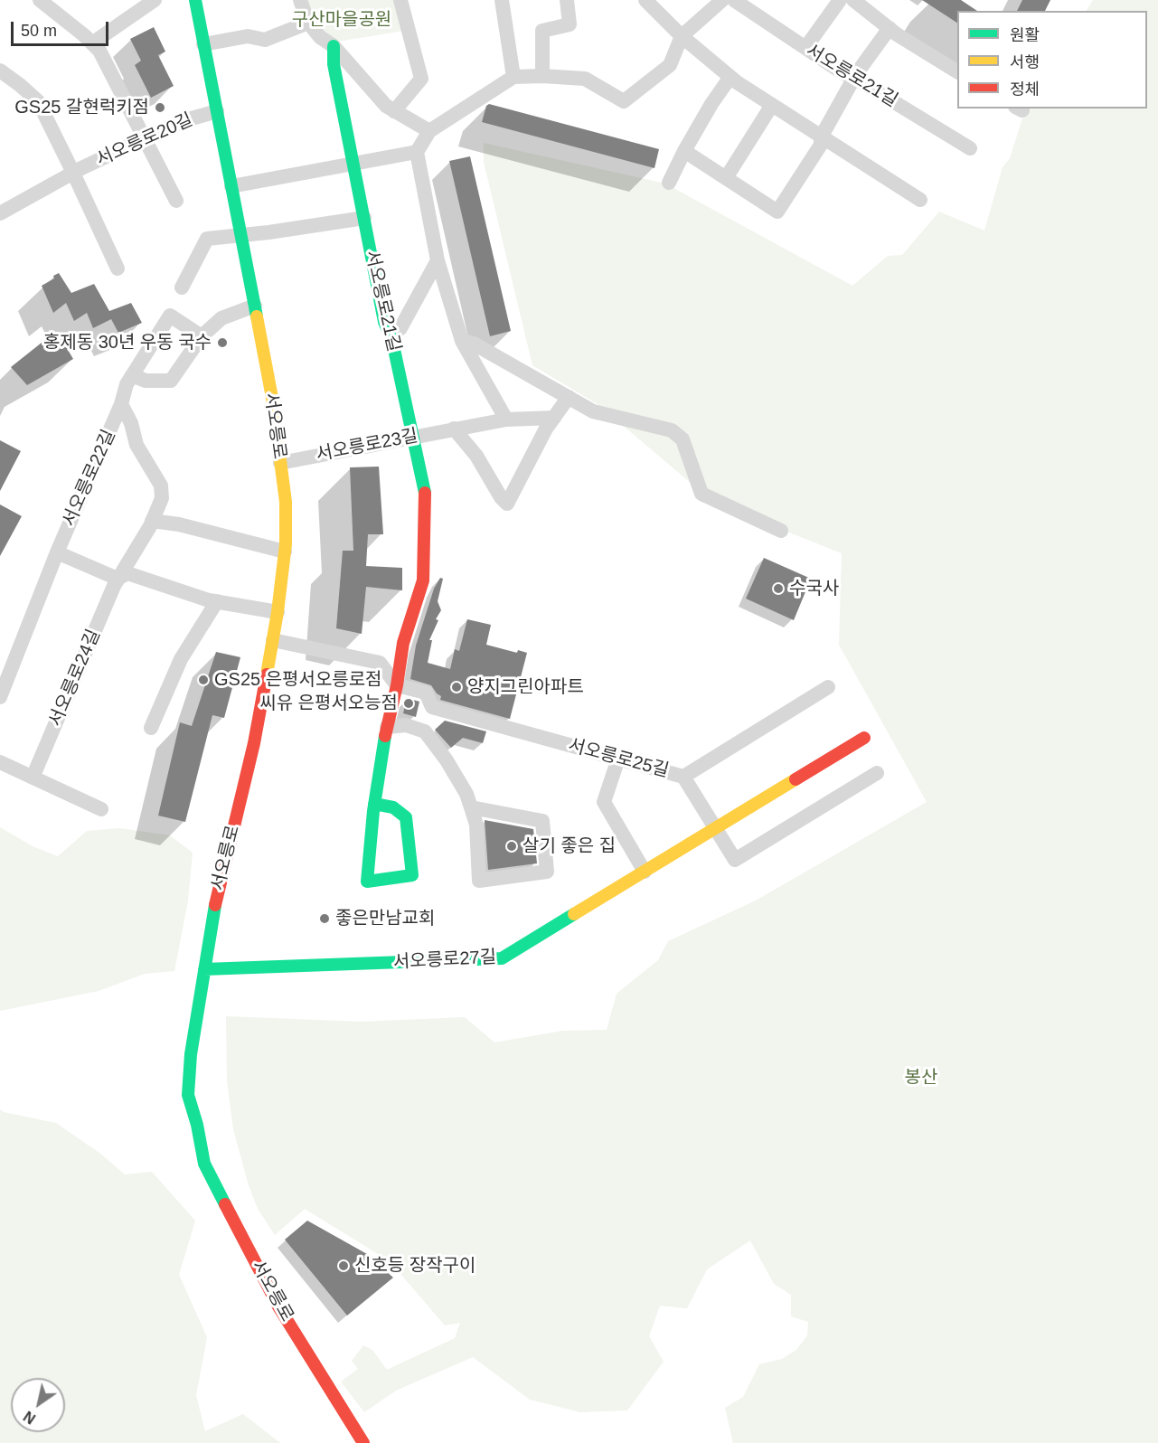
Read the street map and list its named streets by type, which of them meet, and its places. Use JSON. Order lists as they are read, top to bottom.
{
  "streets": {
    "street": [
      "서오릉로21길",
      "서오릉로20길",
      "서오릉로",
      "서오릉로23길",
      "서오릉로22길",
      "서오릉로24길",
      "서오릉로25길",
      "서오릉로27길"
    ]
  },
  "crossings": [
    ["서오릉로21길", "서오릉로23길"],
    ["서오릉로20길", "서오릉로"],
    ["서오릉로", "서오릉로23길"],
    ["서오릉로", "서오릉로27길"],
    ["서오릉로22길", "서오릉로24길"]
  ],
  "parks": ["구산마을공원", "봉산"],
  "places": [
    "GS25 갈현럭키점",
    "홍제동 30년 우동 국수",
    "수국사",
    "GS25 은평서오릉로점",
    "양지그린아파트",
    "씨유 은평서오능점",
    "살기 좋은 집",
    "좋은만남교회",
    "신호등 장작구이"
  ],
  "legend": ["원활", "서행", "정체"],
  "scale_bar": "50 m",
  "north": "bottom left"
}
